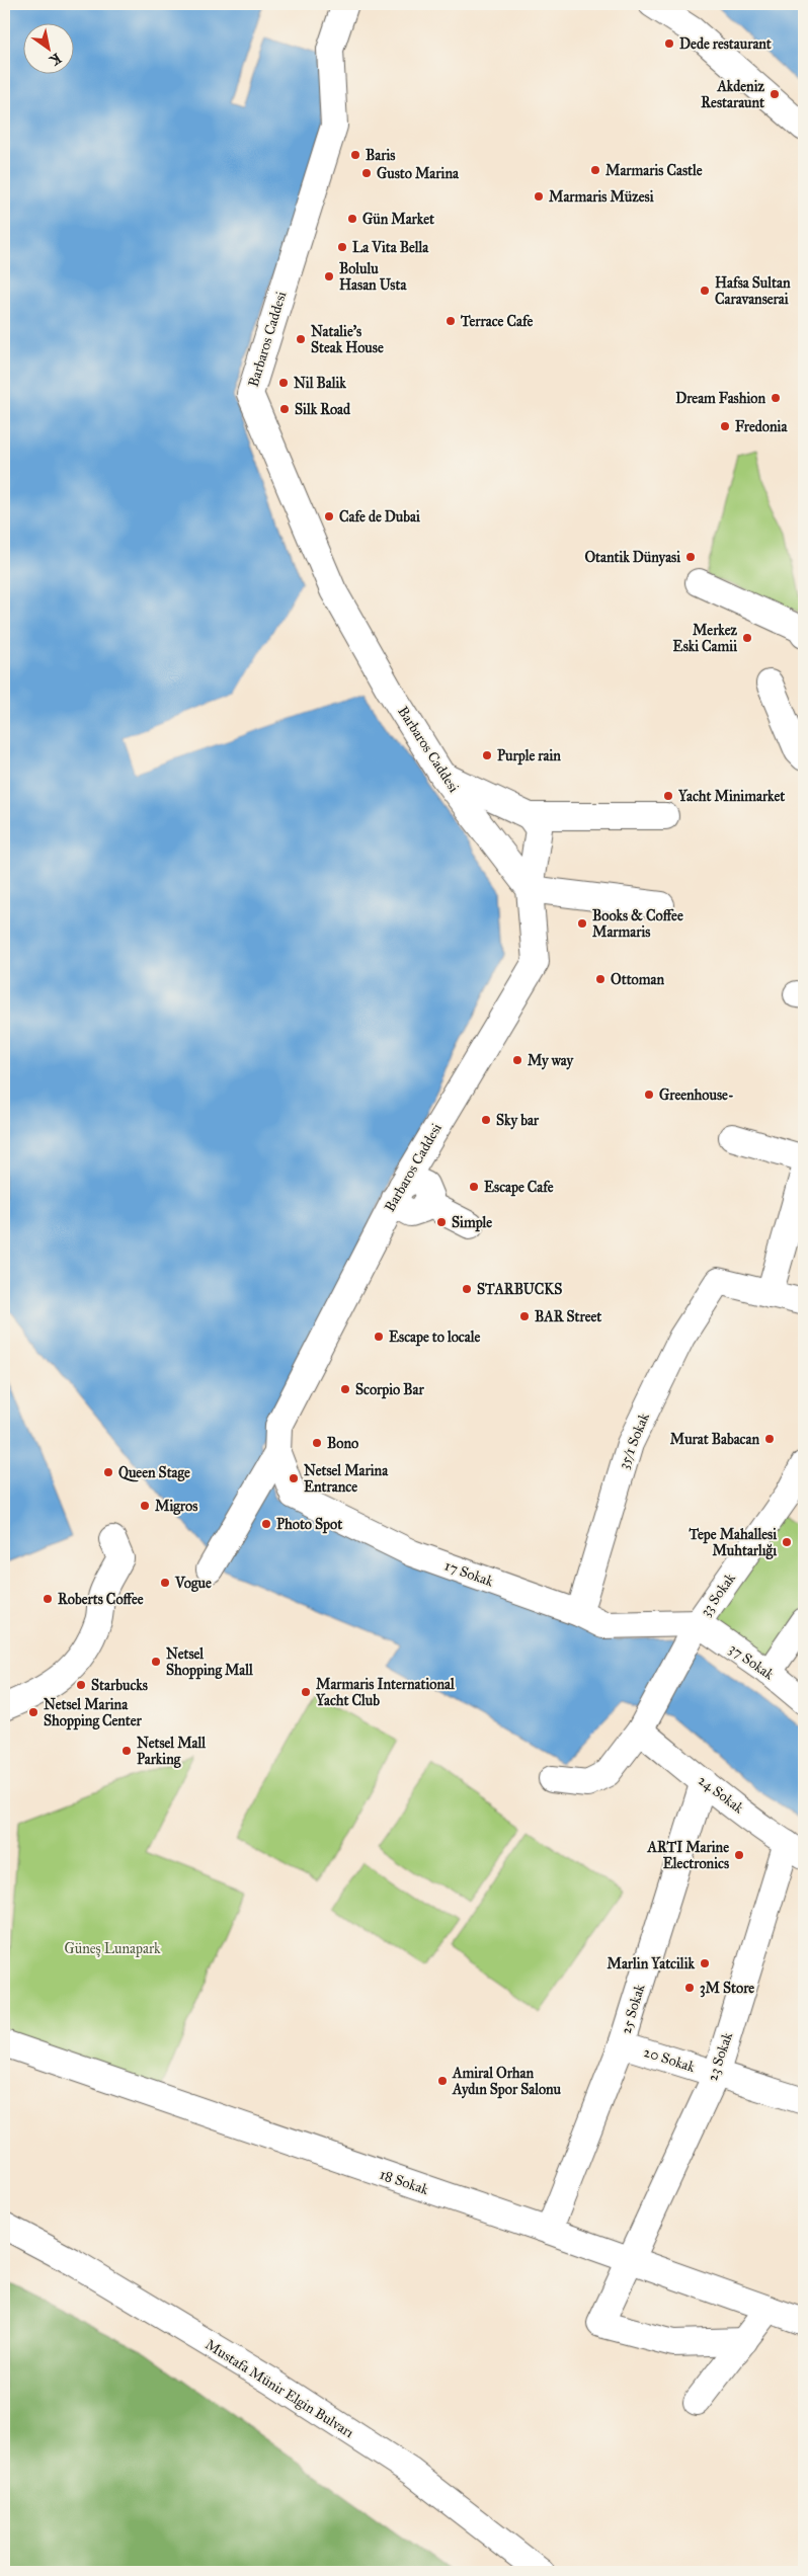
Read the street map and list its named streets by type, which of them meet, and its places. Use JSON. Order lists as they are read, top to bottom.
{
  "streets": {
    "street": [
      "Barbaros Caddesi",
      "35/1 Sokak",
      "17 Sokak",
      "33 Sokak",
      "37 Sokak",
      "24 Sokak",
      "25 Sokak",
      "23 Sokak",
      "20 Sokak",
      "18 Sokak",
      "Mustafa Münir Elgin Bulvarı"
    ]
  },
  "crossings": [
    ["Barbaros Caddesi", "17 Sokak"],
    ["35/1 Sokak", "17 Sokak"],
    ["17 Sokak", "33 Sokak"],
    ["17 Sokak", "37 Sokak"],
    ["33 Sokak", "37 Sokak"],
    ["33 Sokak", "24 Sokak"],
    ["24 Sokak", "25 Sokak"],
    ["24 Sokak", "23 Sokak"],
    ["25 Sokak", "20 Sokak"],
    ["25 Sokak", "18 Sokak"],
    ["23 Sokak", "20 Sokak"],
    ["23 Sokak", "18 Sokak"]
  ],
  "parks": ["Güneş Lunapark"],
  "places": [
    "Dede restaurant",
    "Akdeniz Restaraunt",
    "Baris",
    "Marmaris Castle",
    "Gusto Marina",
    "Marmaris Müzesi",
    "Gün Market",
    "La Vita Bella",
    "Bolulu Hasan Usta",
    "Hafsa Sultan Caravanserai",
    "Terrace Cafe",
    "Natalie's Steak House",
    "Nil Balik",
    "Dream Fashion",
    "Silk Road",
    "Fredonia",
    "Cafe de Dubai",
    "Otantik Dünyasi",
    "Merkez Eski Camii",
    "Purple rain",
    "Yacht Minimarket",
    "Books & Coffee Marmaris",
    "Ottoman",
    "My way",
    "Greenhouse-",
    "Sky bar",
    "Escape Cafe",
    "Simple",
    "STARBUCKS",
    "BAR Street",
    "Escape to locale",
    "Scorpio Bar",
    "Murat Babacan",
    "Bono",
    "Queen Stage",
    "Netsel Marina Entrance",
    "Migros",
    "Photo Spot",
    "Tepe Mahallesi Muhtarlığı",
    "Vogue",
    "Roberts Coffee",
    "Netsel Shopping Mall",
    "Starbucks",
    "Marmaris International Yacht Club",
    "Netsel Marina Shopping Center",
    "Netsel Mall Parking",
    "ARTI Marine Electronics",
    "Marlin Yatcilik",
    "3M Store",
    "Amiral Orhan Aydın Spor Salonu"
  ],
  "north": "bottom right"
}
